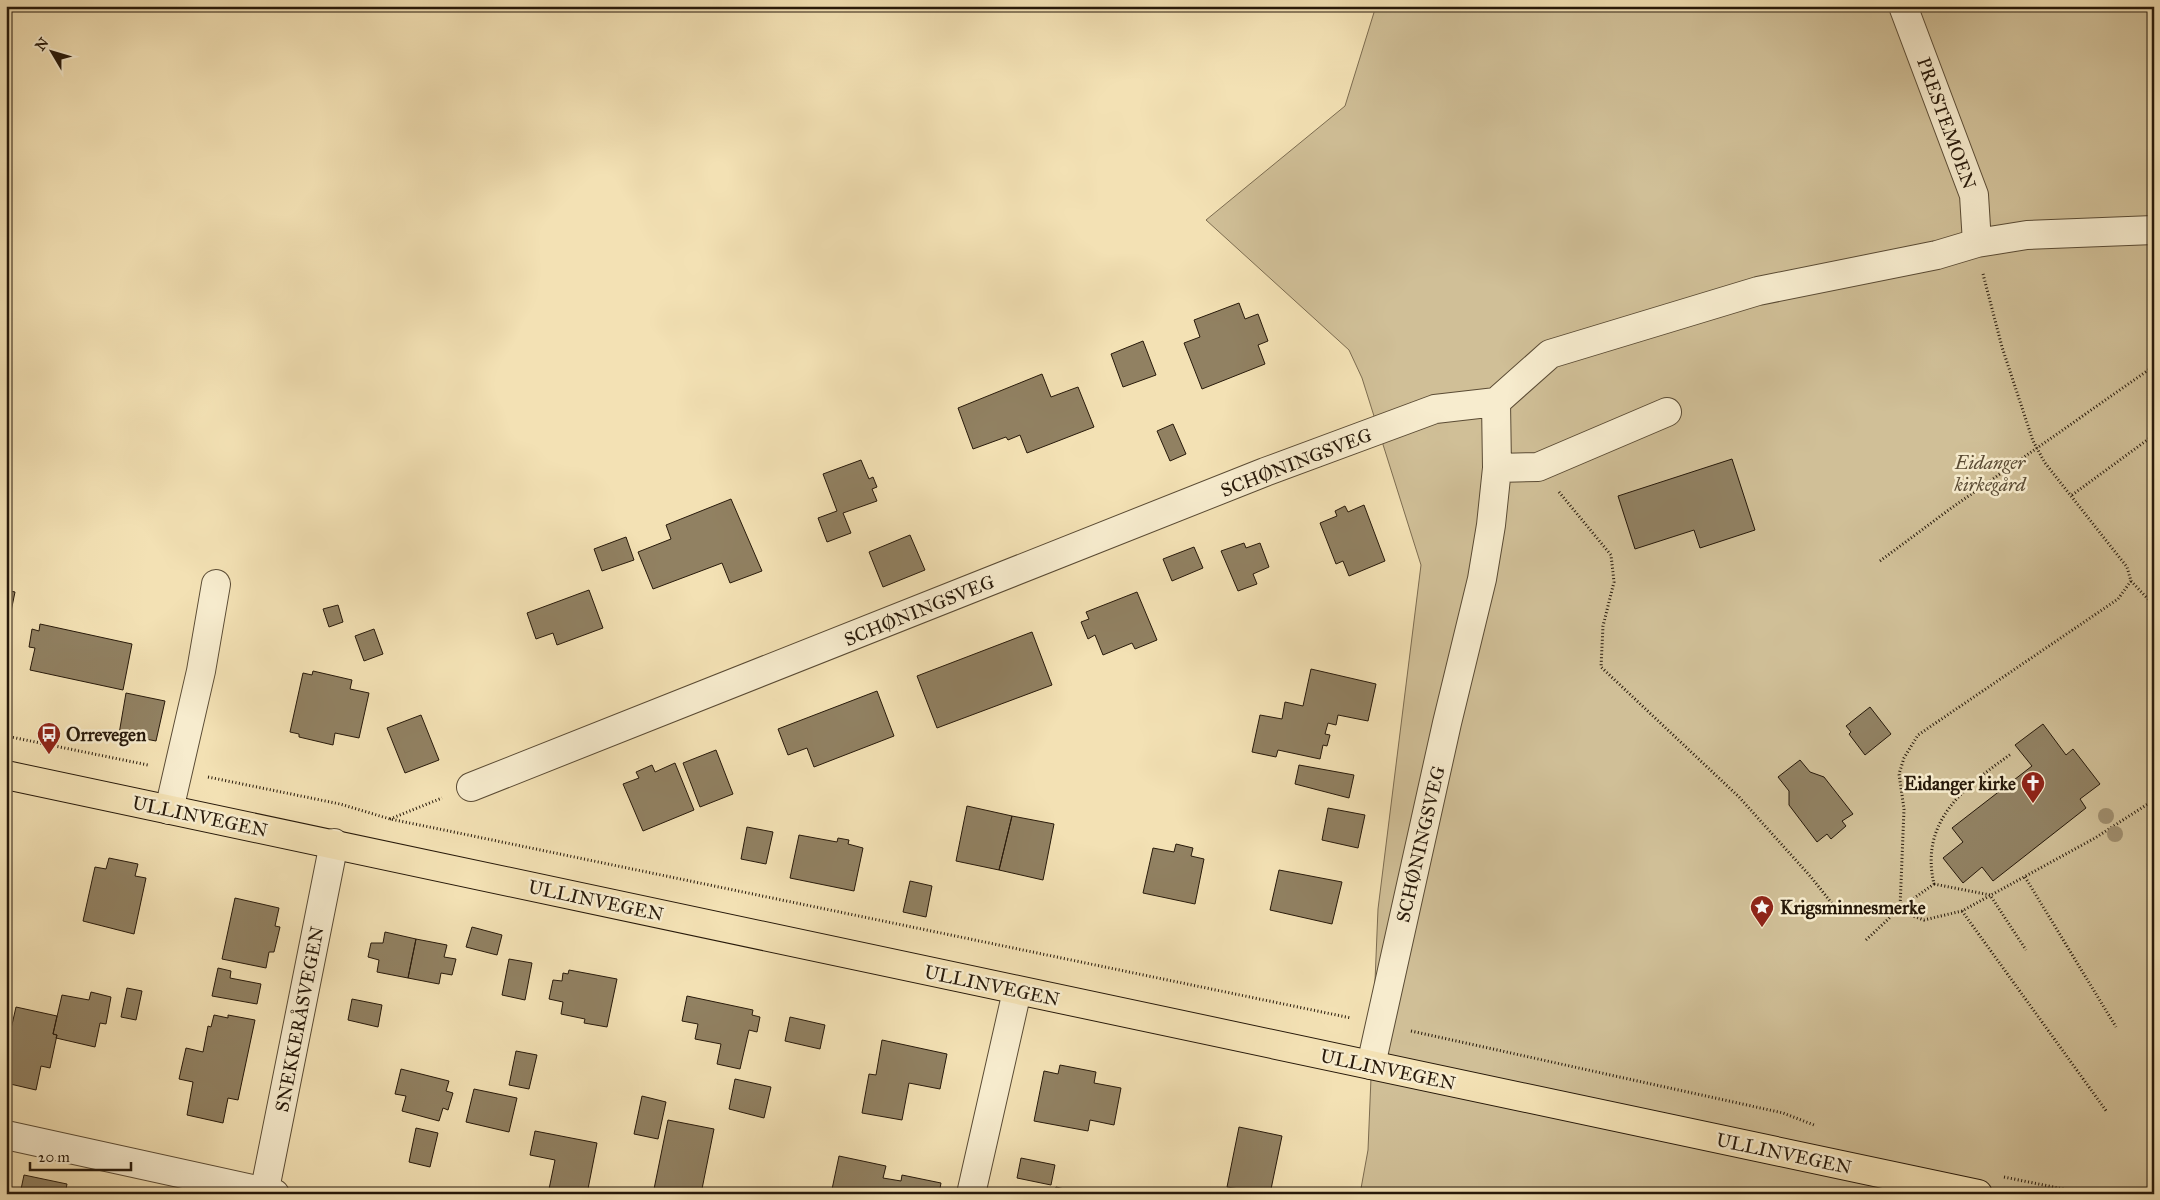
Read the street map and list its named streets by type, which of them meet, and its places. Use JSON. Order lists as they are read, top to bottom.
{
  "streets": {
    "main road": ["ULLINVEGEN"],
    "street": ["PRESTEMOEN", "SCHØNINGSVEG", "SNEKKERÅSVEGEN"]
  },
  "crossings": [
    ["SCHØNINGSVEG", "ULLINVEGEN"],
    ["ULLINVEGEN", "SNEKKERÅSVEGEN"]
  ],
  "parks": ["Eidanger kirkegård"],
  "places": {
    "bus stop": ["Orrevegen"],
    "church": ["Eidanger kirke"],
    "place": ["Krigsminnesmerke"]
  },
  "scale_bar": "20 m",
  "north": "top left"
}
